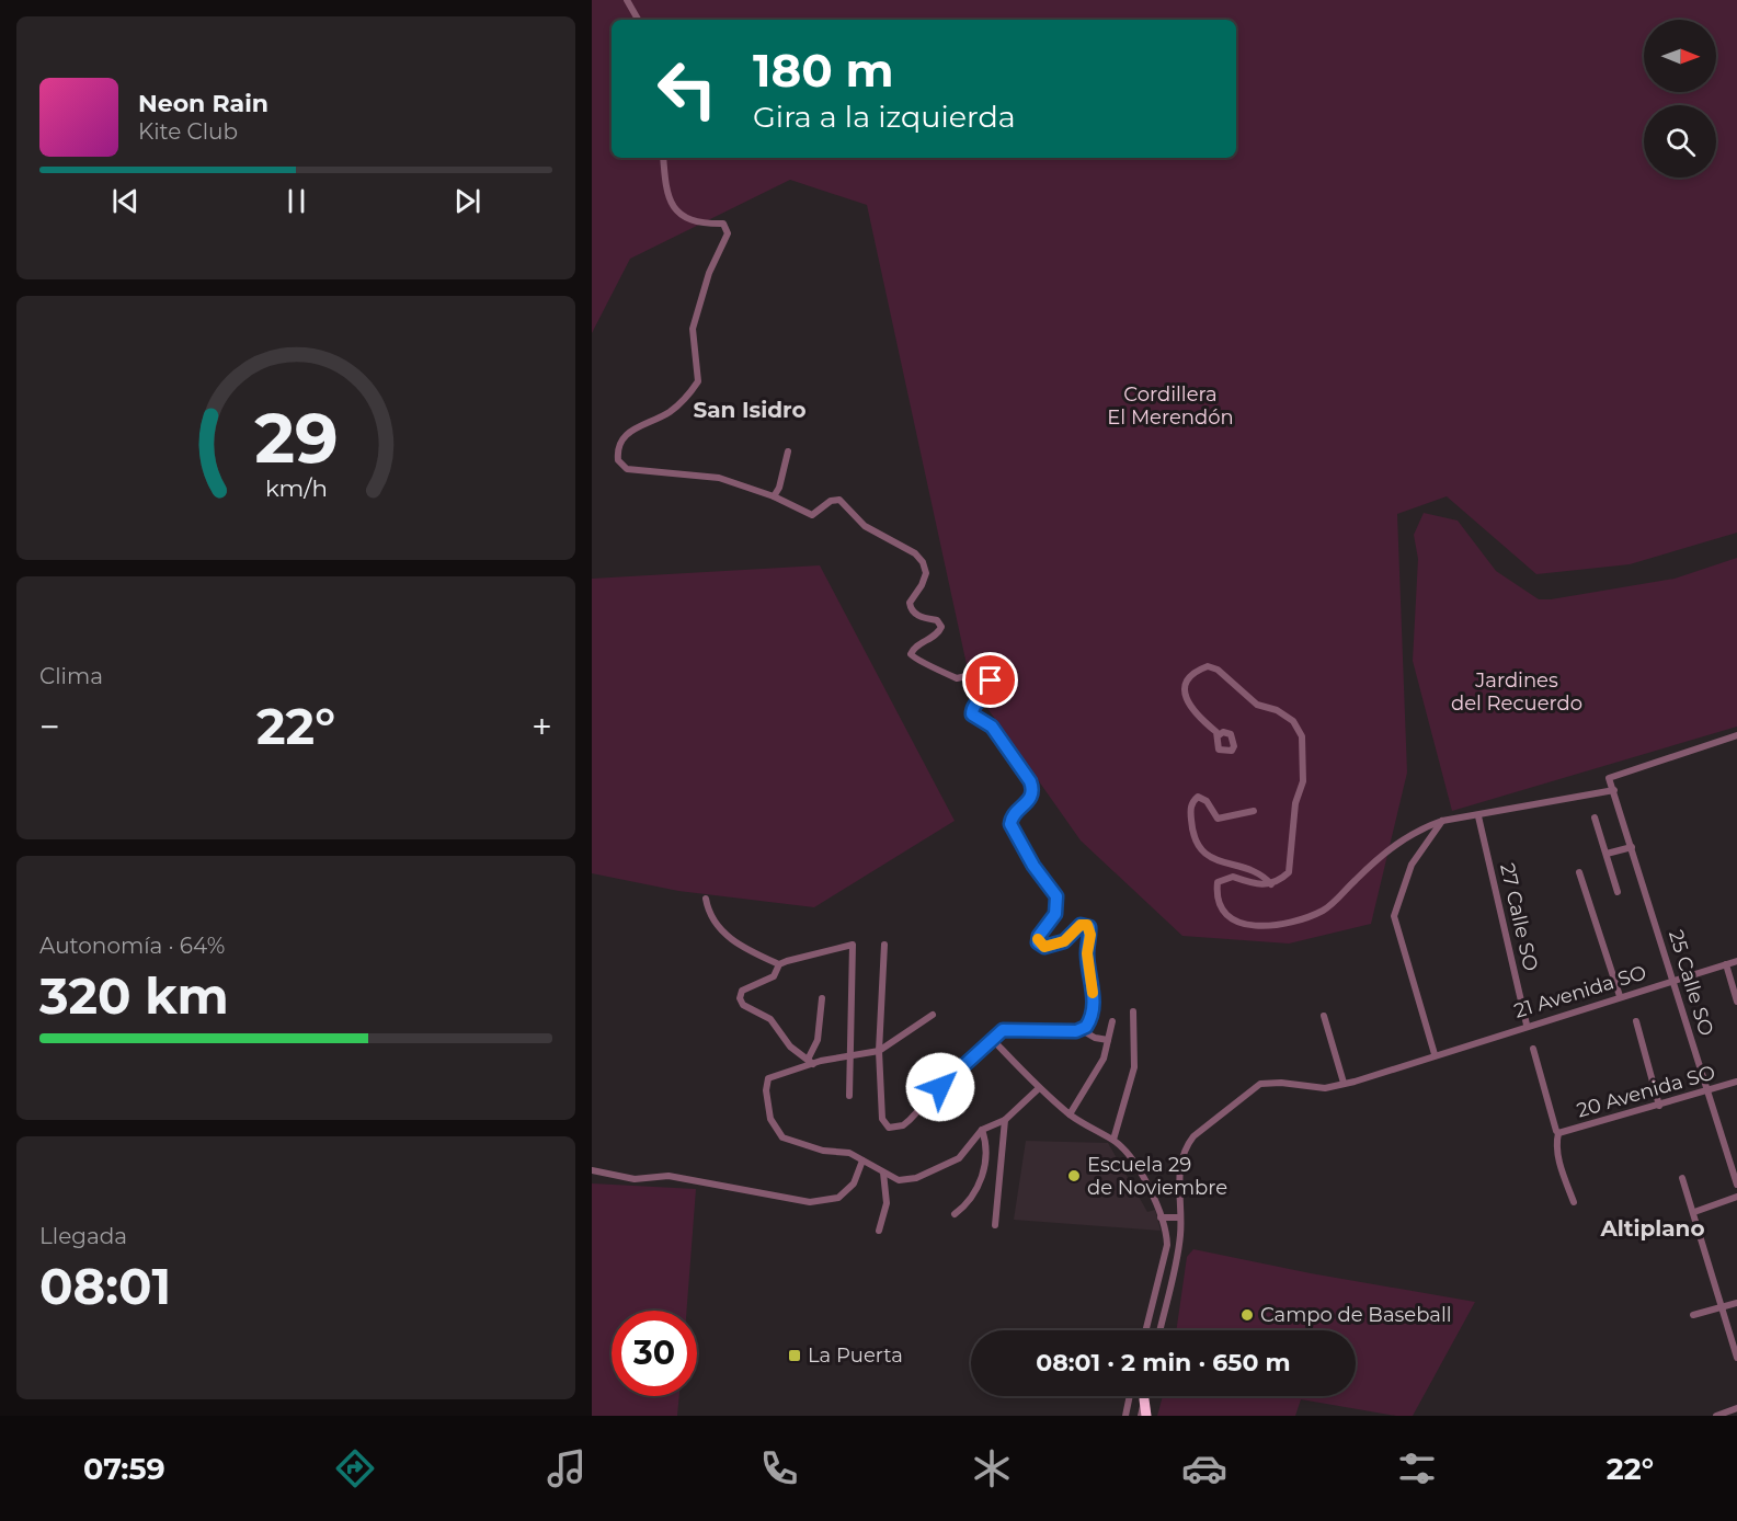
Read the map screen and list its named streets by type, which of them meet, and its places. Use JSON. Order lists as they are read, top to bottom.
{
  "streets": {
    "street": [
      "27 Calle SO",
      "25 Calle SO",
      "21 Avenida SO",
      "20 Avenida SO"
    ]
  },
  "crossings": [
    ["27 Calle SO", "21 Avenida SO"],
    ["25 Calle SO", "21 Avenida SO"],
    ["25 Calle SO", "20 Avenida SO"]
  ],
  "districts": ["San Isidro", "Altiplano"],
  "parks": ["Cordillera El Merendón", "Jardines del Recuerdo"],
  "places": {
    "other": ["Escuela 29 de Noviembre", "Campo de Baseball"],
    "transit": ["La Puerta"]
  },
  "north": "right",
  "page": {
    "turn": ["180 m", "Gira a la izquierda"],
    "song": ["Neon Rain", "Kite Club"],
    "tile": [
      "Clima",
      ["Autonomía · 64%", "320 km"],
      ["Llegada", "08:01"]
    ],
    "heat": ["−", "22°", "+"],
    "limit": "30",
    "trip": "08:01 · 2 min · 650 m",
    "tabs": ["07:59", "22°"],
    "gauge": ["29", "km/h"]
  }
}
